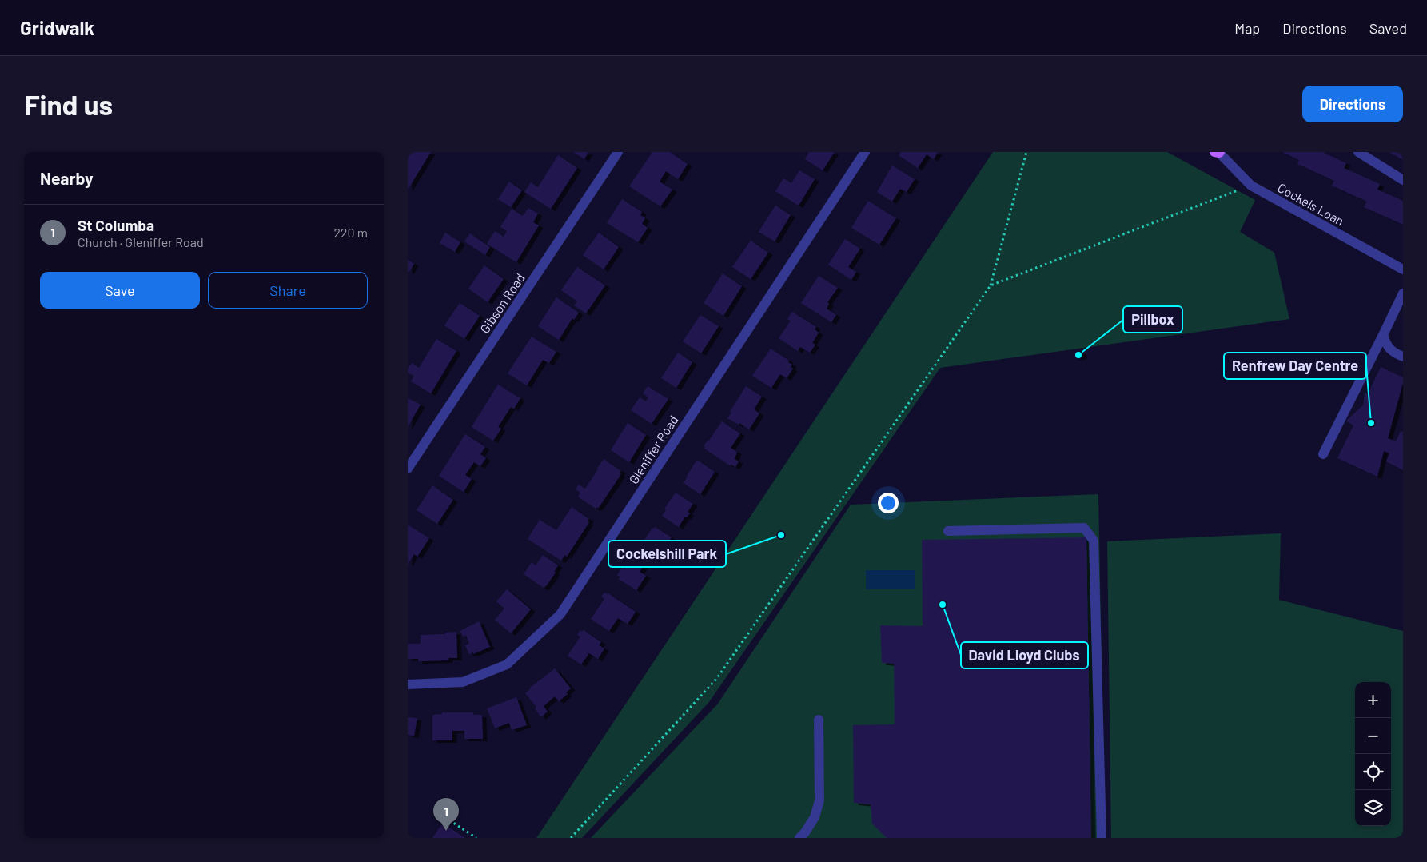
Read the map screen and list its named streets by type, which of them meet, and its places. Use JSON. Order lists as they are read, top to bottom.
{
  "streets": {
    "street": ["Cockels Loan", "Gibson Road", "Gleniffer Road"]
  },
  "places": [
    "Pillbox",
    "Renfrew Day Centre",
    "Cockelshill Park",
    "David Lloyd Clubs"
  ],
  "page": {
    "header": "Gridwalk",
    "nav": ["Map", "Directions", "Saved"],
    "buttons": [
      "Directions",
      ["Save", "Share"]
    ],
    "title": "Find us",
    "heading": "Nearby",
    "list": [
      {
        "mark": "1",
        "name": "St Columba",
        "note": "Church · Gleniffer Road",
        "value": "220 m"
      }
    ],
    "map_buttons": ["+", "−"],
    "pins": "1"
  }
}
